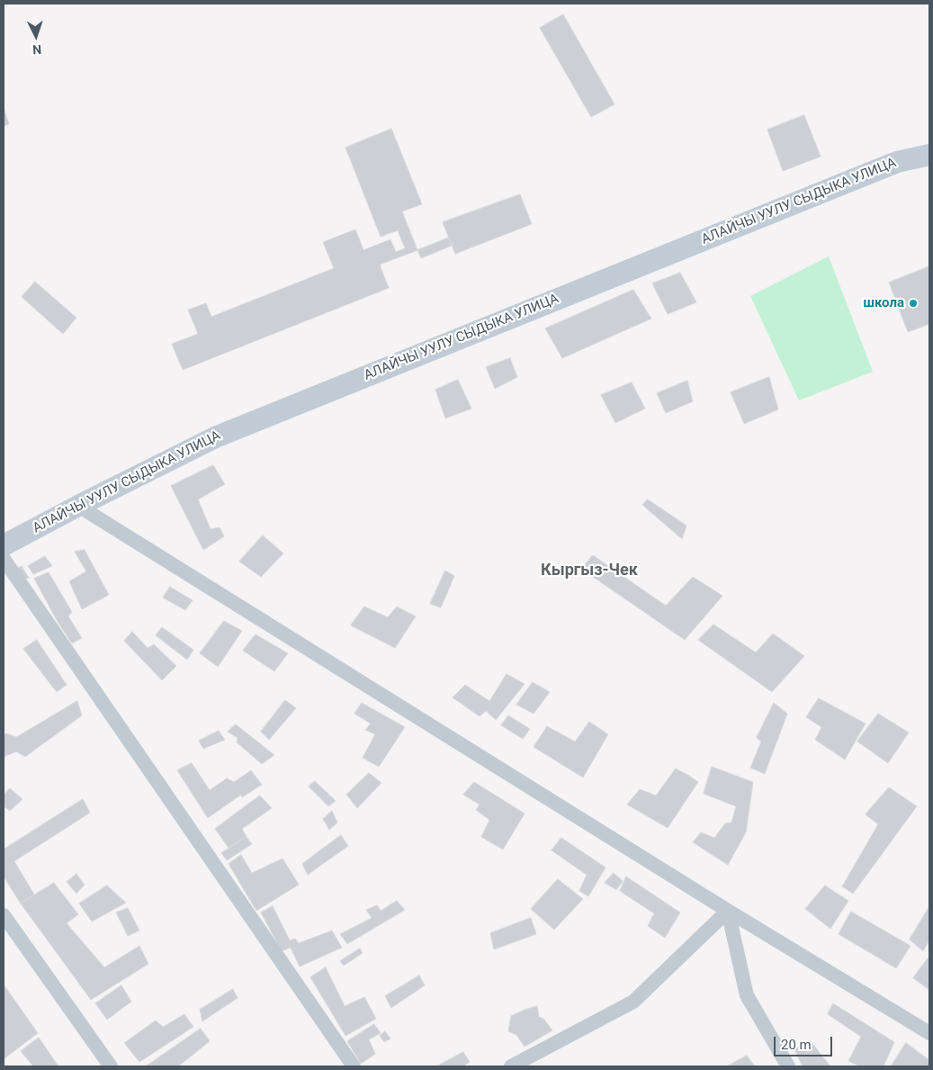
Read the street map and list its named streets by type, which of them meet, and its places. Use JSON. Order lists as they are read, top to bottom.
{
  "streets": {
    "street": ["АЛАЙЧЫ УУЛУ СЫДЫКА УЛИЦА"]
  },
  "districts": ["Кыргыз-Чек"],
  "places": ["школа"],
  "scale_bar": "20 m",
  "north": "bottom"
}
